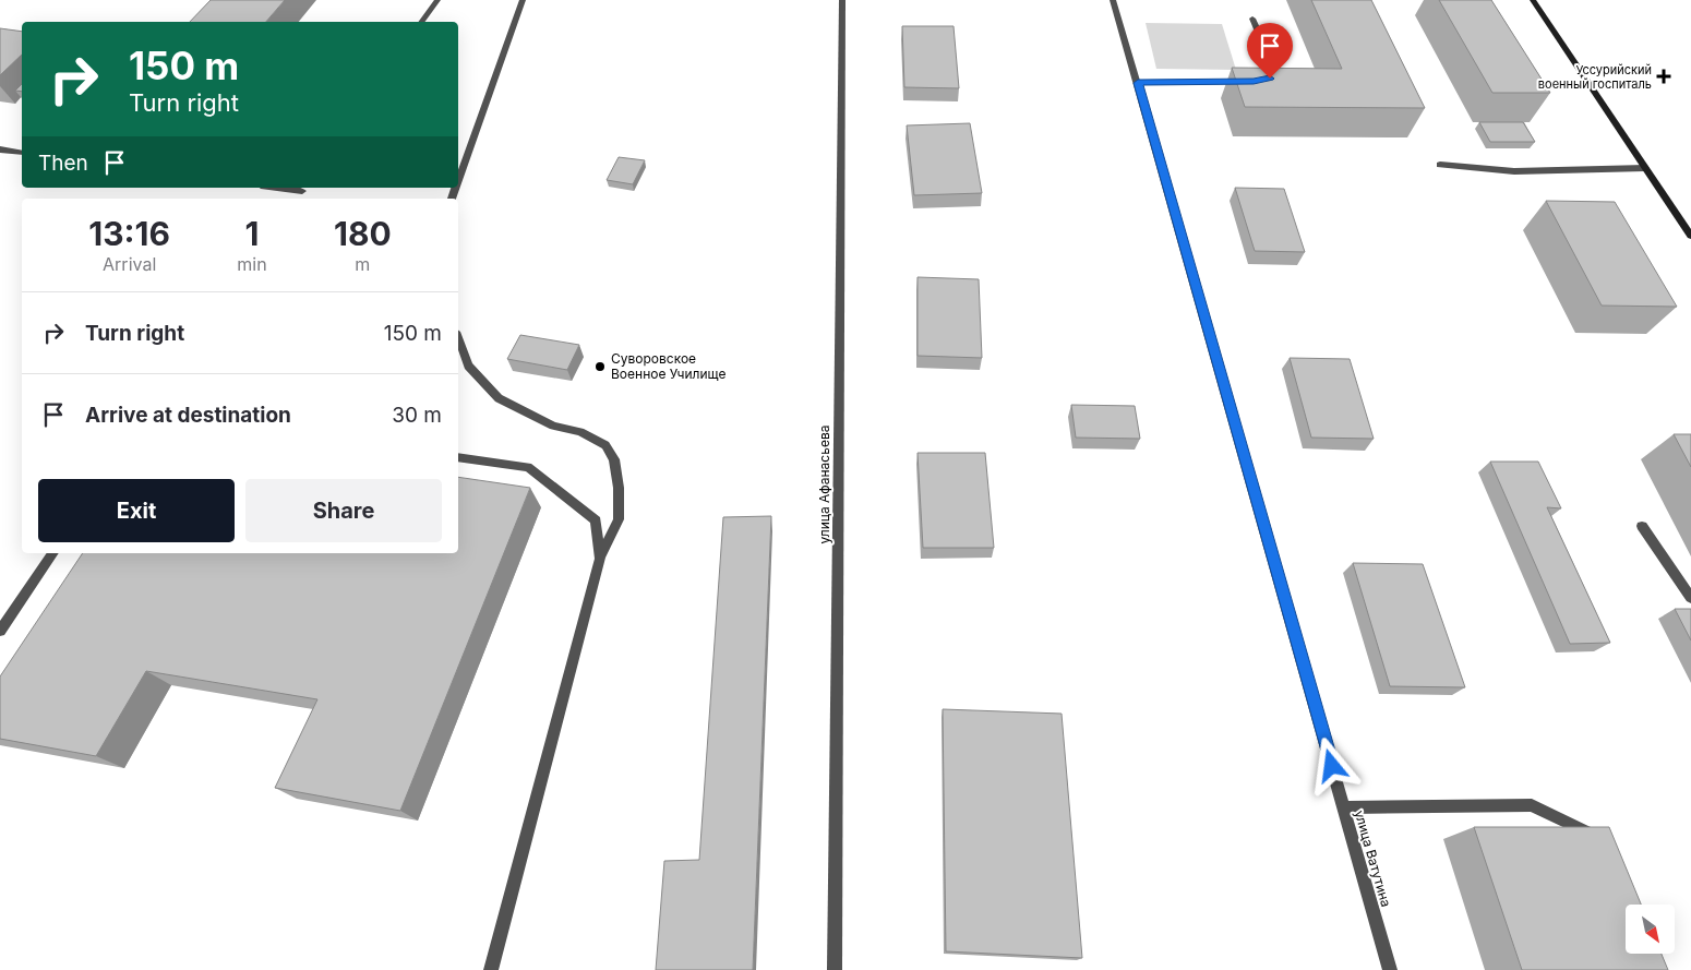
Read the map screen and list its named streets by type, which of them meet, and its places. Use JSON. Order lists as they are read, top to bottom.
{
  "streets": {
    "street": ["улица Афанасьева", "улица Ватутина"]
  },
  "places": {
    "health": ["Уссурийский военный госпиталь"],
    "other": ["Суворовское Военное Училище"]
  },
  "north": "bottom right",
  "page": {
    "turn": ["150 m", "Turn right"],
    "then": "Then",
    "eta": [
      "13:16",
      "Arrival",
      "1",
      "min",
      "180",
      "m"
    ],
    "list": [
      {
        "name": "Turn right",
        "value": "150 m"
      },
      {
        "name": "Arrive at destination",
        "value": "30 m"
      }
    ],
    "buttons": ["Exit", "Share"]
  }
}
